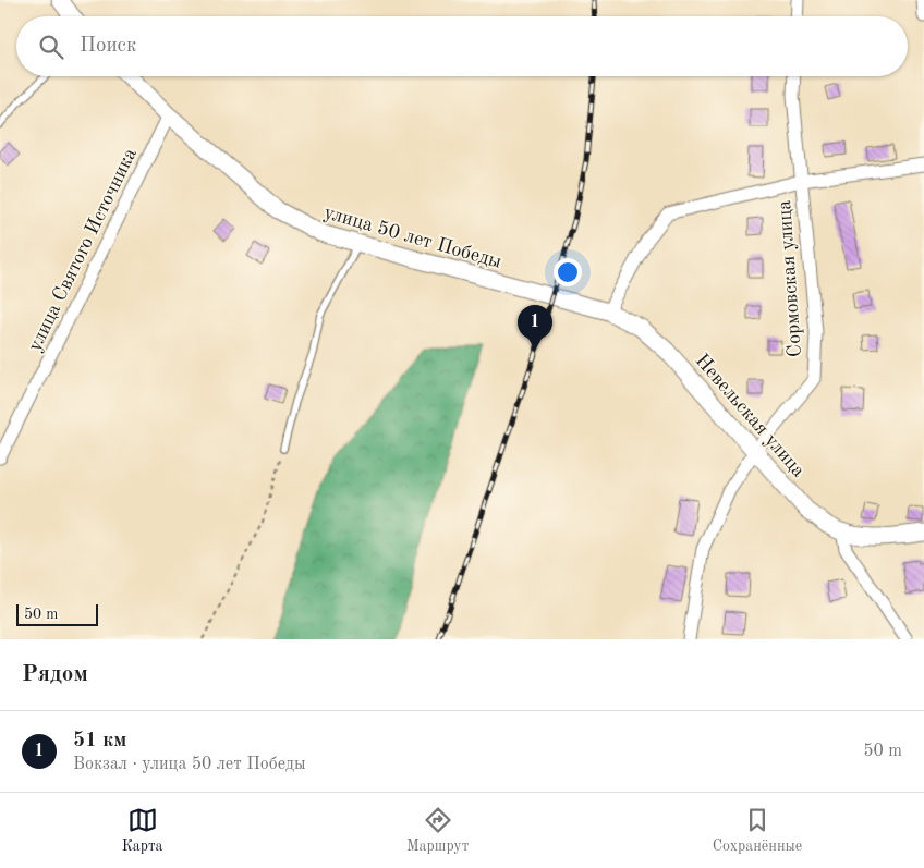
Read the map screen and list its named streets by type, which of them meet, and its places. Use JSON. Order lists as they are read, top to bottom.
{
  "streets": {
    "street": [
      "улица 50 лет Победы",
      "улица Святого Источника",
      "Сормовская улица",
      "Невельская улица"
    ]
  },
  "crossings": [
    ["улица 50 лет Победы", "улица Святого Источника"],
    ["улица 50 лет Победы", "Невельская улица"],
    ["Сормовская улица", "Невельская улица"]
  ],
  "scale_bar": "50 m",
  "page": {
    "search": "Поиск",
    "pins": "1",
    "scale": "50 m",
    "heading": "Рядом",
    "list": [
      {
        "mark": "1",
        "name": "51 км",
        "note": "Вокзал · улица 50 лет Победы",
        "value": "50 m"
      }
    ],
    "nav": ["Карта", "Маршрут", "Сохранённые"]
  }
}
